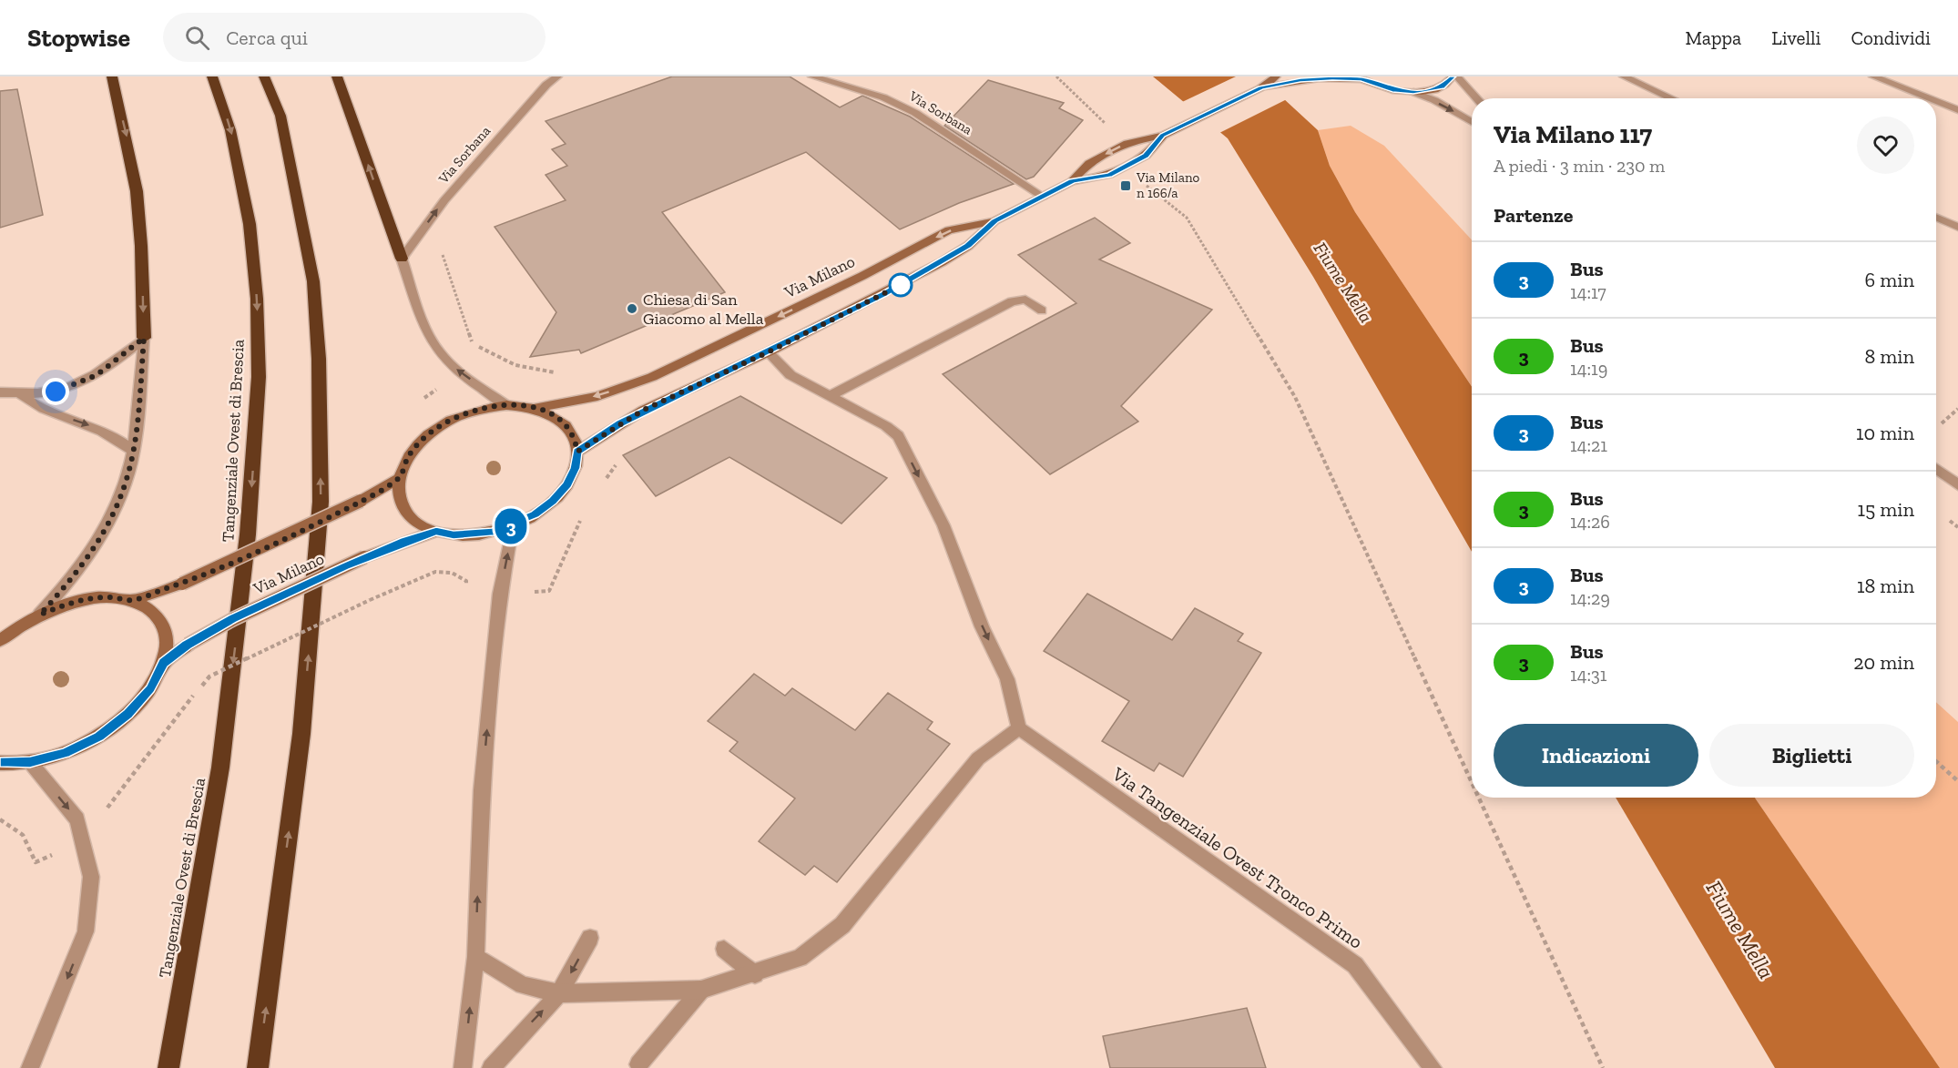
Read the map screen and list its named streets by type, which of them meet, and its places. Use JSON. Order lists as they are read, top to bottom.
{
  "streets": {
    "highway": ["Tangenziale Ovest di Brescia"],
    "main road": ["Via Milano"],
    "street": ["Via Sorbana", "Via Tangenziale Ovest Tronco Primo"]
  },
  "crossings": [
    ["Via Sorbana", "Via Milano"]
  ],
  "one_way": ["Via Sorbana"],
  "water": ["Fiume Mella"],
  "places": {
    "transit": ["Via Milano n 166/a"],
    "other": ["Chiesa di San Giacomo al Mella"]
  },
  "lines": ["bus line 3"],
  "page": {
    "header": "Stopwise",
    "search": "Cerca qui",
    "nav": ["Mappa", "Livelli", "Condividi"],
    "on_map": "3",
    "heading": [
      ["Via Milano 117", "A piedi · 3 min · 230 m"],
      "Partenze"
    ],
    "list": [
      {
        "mark": "3",
        "name": "Bus",
        "note": "14:17",
        "value": "6 min"
      },
      {
        "mark": "3",
        "name": "Bus",
        "note": "14:19",
        "value": "8 min"
      },
      {
        "mark": "3",
        "name": "Bus",
        "note": "14:21",
        "value": "10 min"
      },
      {
        "mark": "3",
        "name": "Bus",
        "note": "14:26",
        "value": "15 min"
      },
      {
        "mark": "3",
        "name": "Bus",
        "note": "14:29",
        "value": "18 min"
      },
      {
        "mark": "3",
        "name": "Bus",
        "note": "14:31",
        "value": "20 min"
      }
    ],
    "buttons": ["Indicazioni", "Biglietti"]
  }
}
